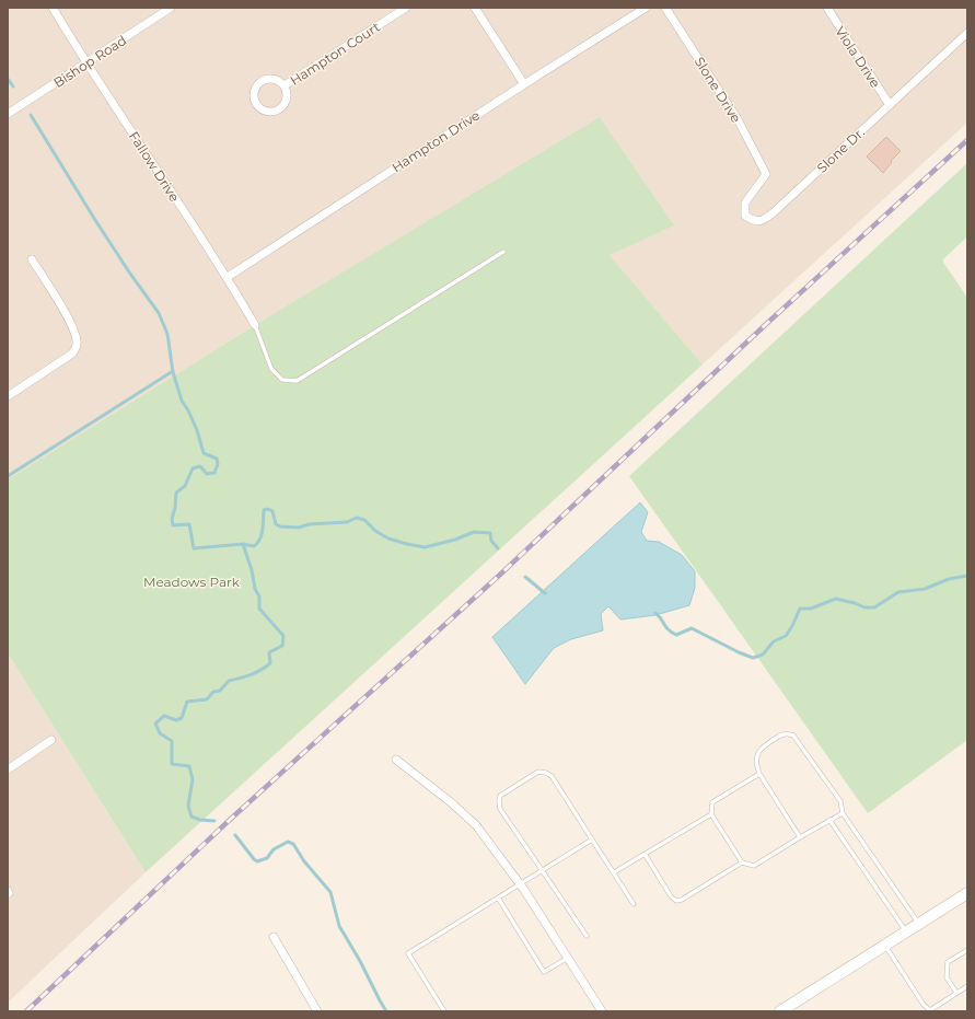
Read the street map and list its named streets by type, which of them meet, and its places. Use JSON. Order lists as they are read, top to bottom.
{
  "streets": {
    "street": [
      "Hampton Court",
      "Viola Drive",
      "Bishop Road",
      "Slone Drive",
      "Hampton Drive",
      "Slone Dr.",
      "Fallow Drive"
    ]
  },
  "crossings": [
    ["Viola Drive", "Slone Dr."],
    ["Bishop Road", "Fallow Drive"],
    ["Slone Drive", "Slone Dr."],
    ["Hampton Drive", "Fallow Drive"]
  ],
  "parks": ["Meadows Park"]
}
